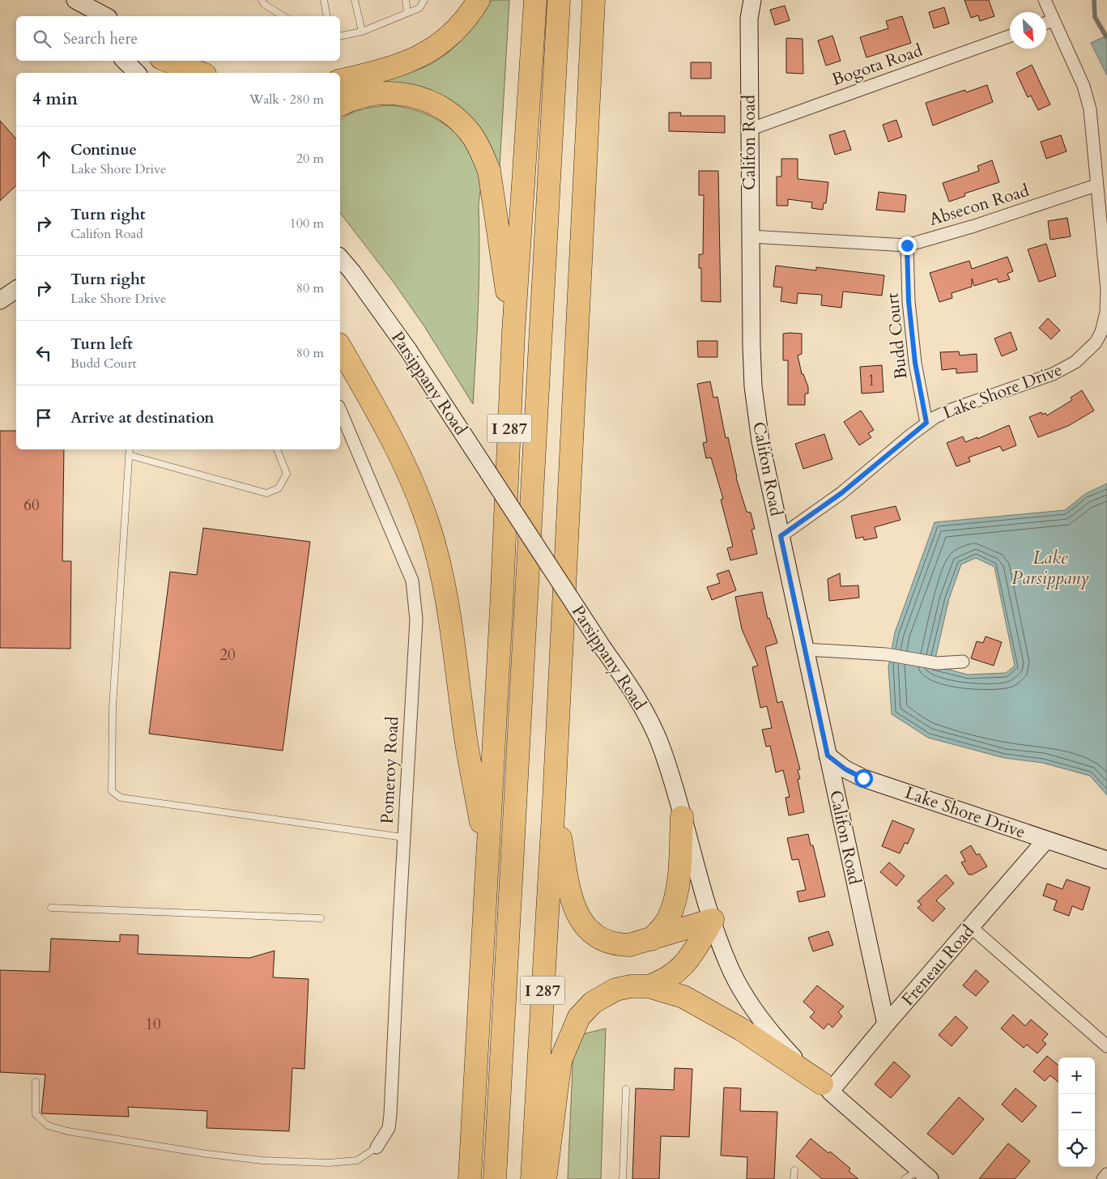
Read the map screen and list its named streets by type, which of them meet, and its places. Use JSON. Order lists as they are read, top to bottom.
{
  "streets": {
    "highway": ["I 287"],
    "street": [
      "Bogota Road",
      "Califon Road",
      "Absecon Road",
      "Budd Court",
      "Parsippany Road",
      "Lake Shore Drive",
      "Pomeroy Road",
      "Freneau Road"
    ]
  },
  "crossings": [
    ["Bogota Road", "Califon Road"],
    ["Califon Road", "Absecon Road"],
    ["Califon Road", "Lake Shore Drive"],
    ["Califon Road", "Freneau Road"],
    ["Absecon Road", "Budd Court"],
    ["Absecon Road", "Lake Shore Drive"],
    ["Budd Court", "Lake Shore Drive"],
    ["Parsippany Road", "Freneau Road"],
    ["Lake Shore Drive", "Freneau Road"]
  ],
  "water": ["Lake Parsippany"],
  "house_numbers": [
    "1",
    "60",
    "20",
    "10"
  ],
  "north": "bottom right",
  "page": {
    "search": "Search here",
    "heading": ["4 min", "Walk · 280 m"],
    "list": [
      ["Continue", "Lake Shore Drive", "20 m"],
      ["Turn right", "Califon Road", "100 m"],
      ["Turn right", "Lake Shore Drive", "80 m"],
      ["Turn left", "Budd Court", "80 m"],
      "Arrive at destination"
    ],
    "map_buttons": ["+", "−"]
  }
}
